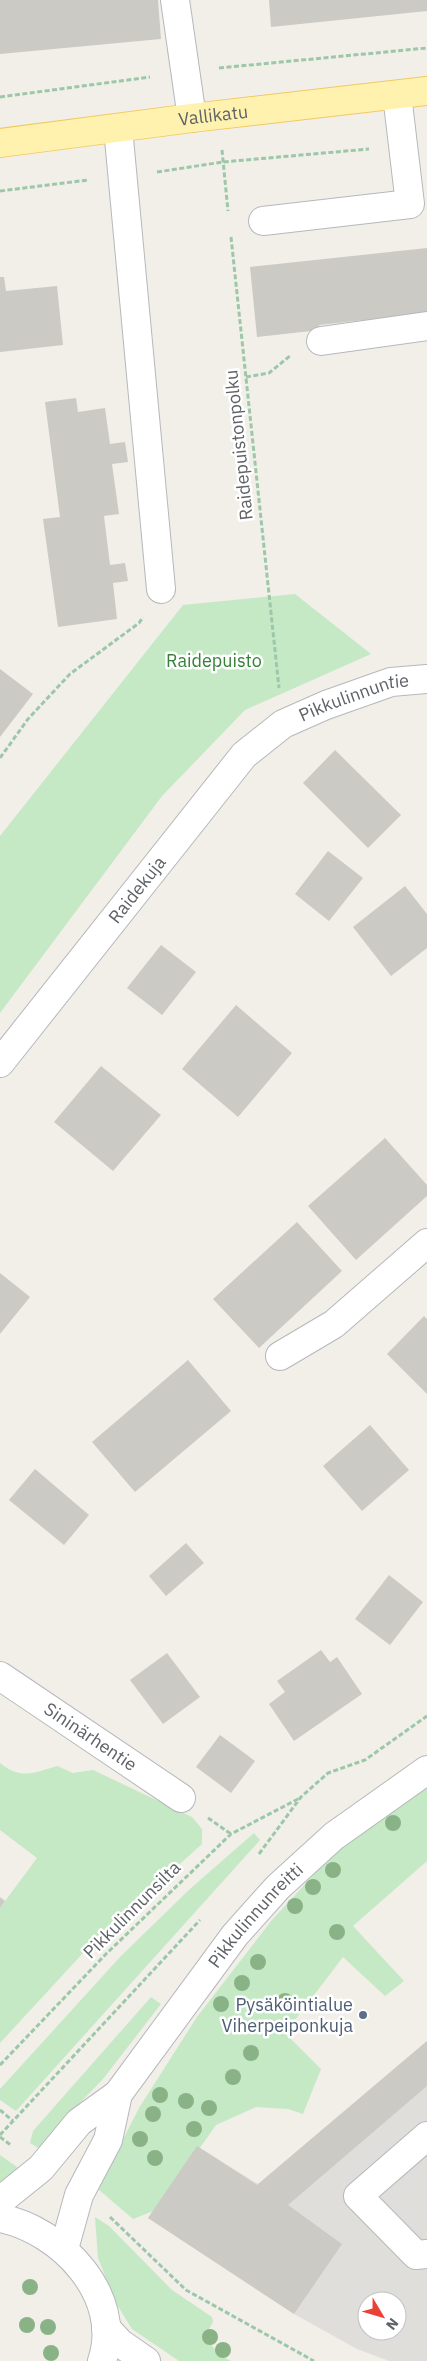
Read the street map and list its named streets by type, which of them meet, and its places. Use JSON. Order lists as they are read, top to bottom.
{
  "streets": {
    "main road": ["Vallikatu"],
    "street": [
      "Pikkulinnuntie",
      "Raidekuja",
      "Sininärhentie",
      "Pikkulinnunreitti"
    ],
    "path": ["Raidepuistonpolku", "Pikkulinnunsilta"]
  },
  "crossings": [
    ["Raidepuistonpolku", "Pikkulinnuntie"],
    ["Raidepuistonpolku", "Raidekuja"],
    ["Pikkulinnuntie", "Raidekuja"]
  ],
  "parks": ["Raidepuisto"],
  "places": ["Pysäköintialue Viherpeiponkuja"],
  "north": "bottom right"
}
